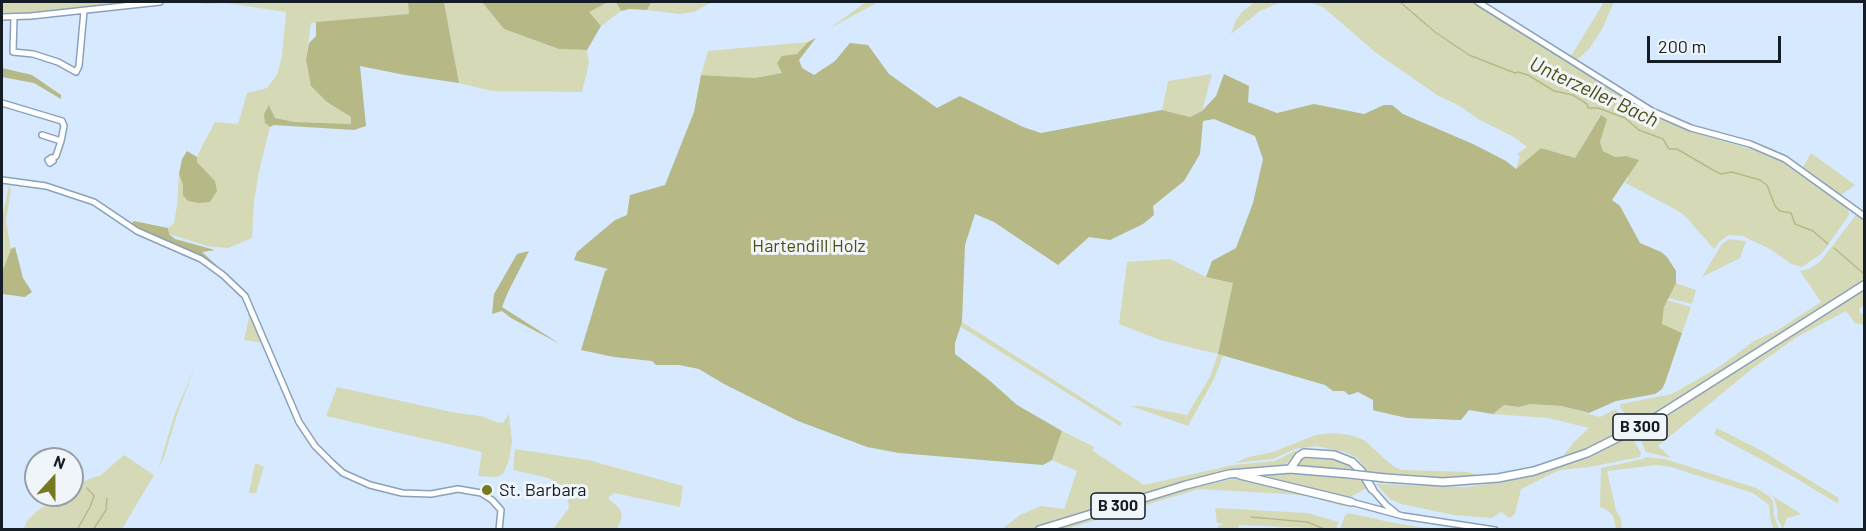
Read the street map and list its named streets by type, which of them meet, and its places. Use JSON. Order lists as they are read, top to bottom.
{
  "streets": {
    "main road": ["B 300"]
  },
  "water": ["Unterzeller Bach"],
  "parks": ["Hartendill Holz"],
  "places": ["St. Barbara"],
  "scale_bar": "200 m",
  "north": "top"
}
